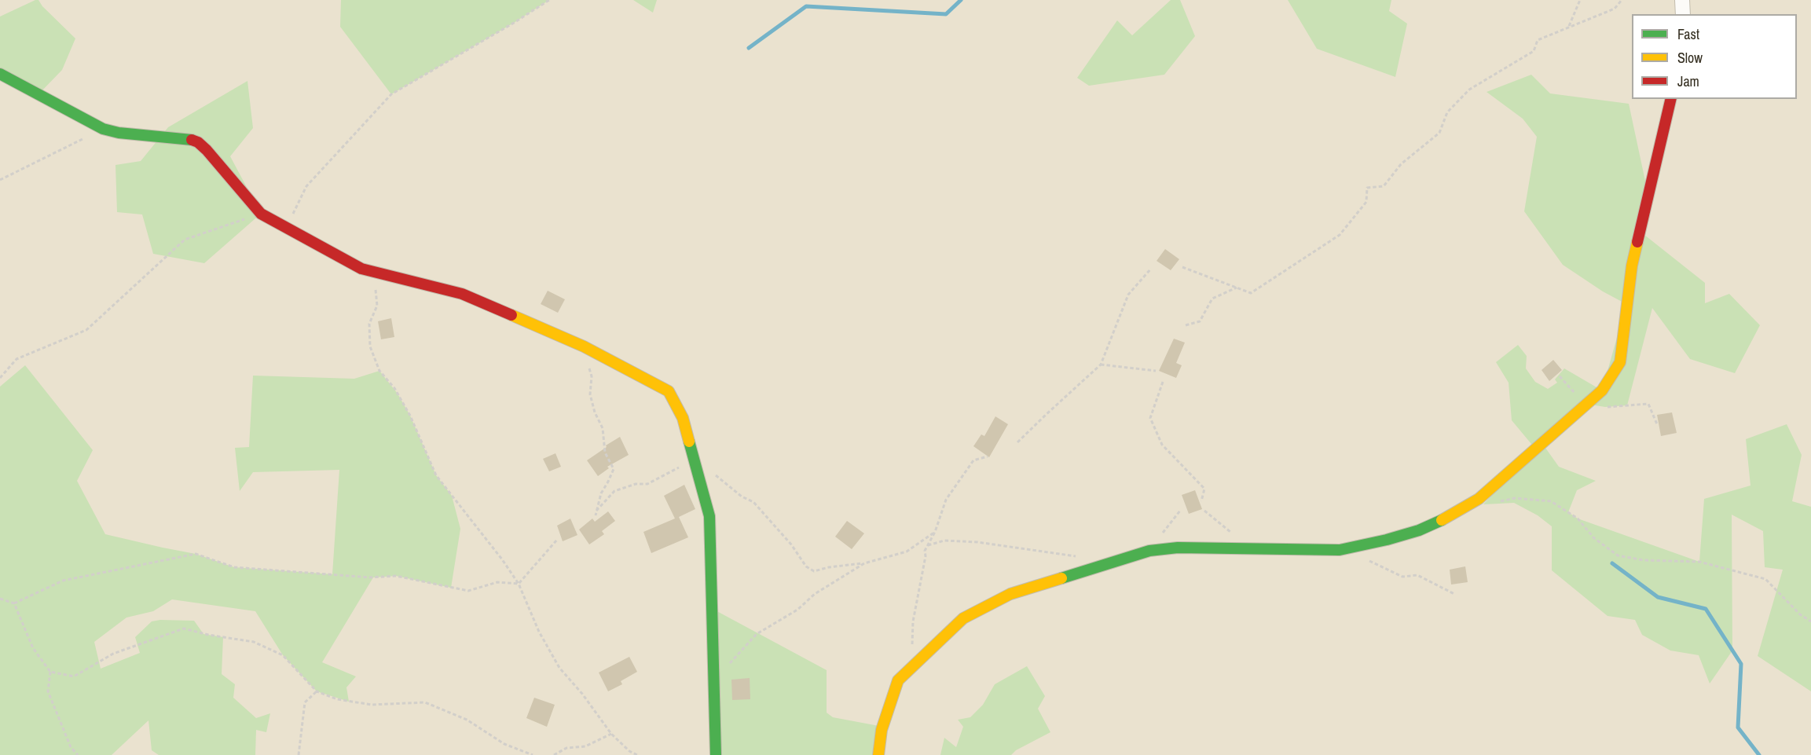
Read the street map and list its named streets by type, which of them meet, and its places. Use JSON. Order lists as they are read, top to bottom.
{
  "legend": ["Fast", "Slow", "Jam"]
}
